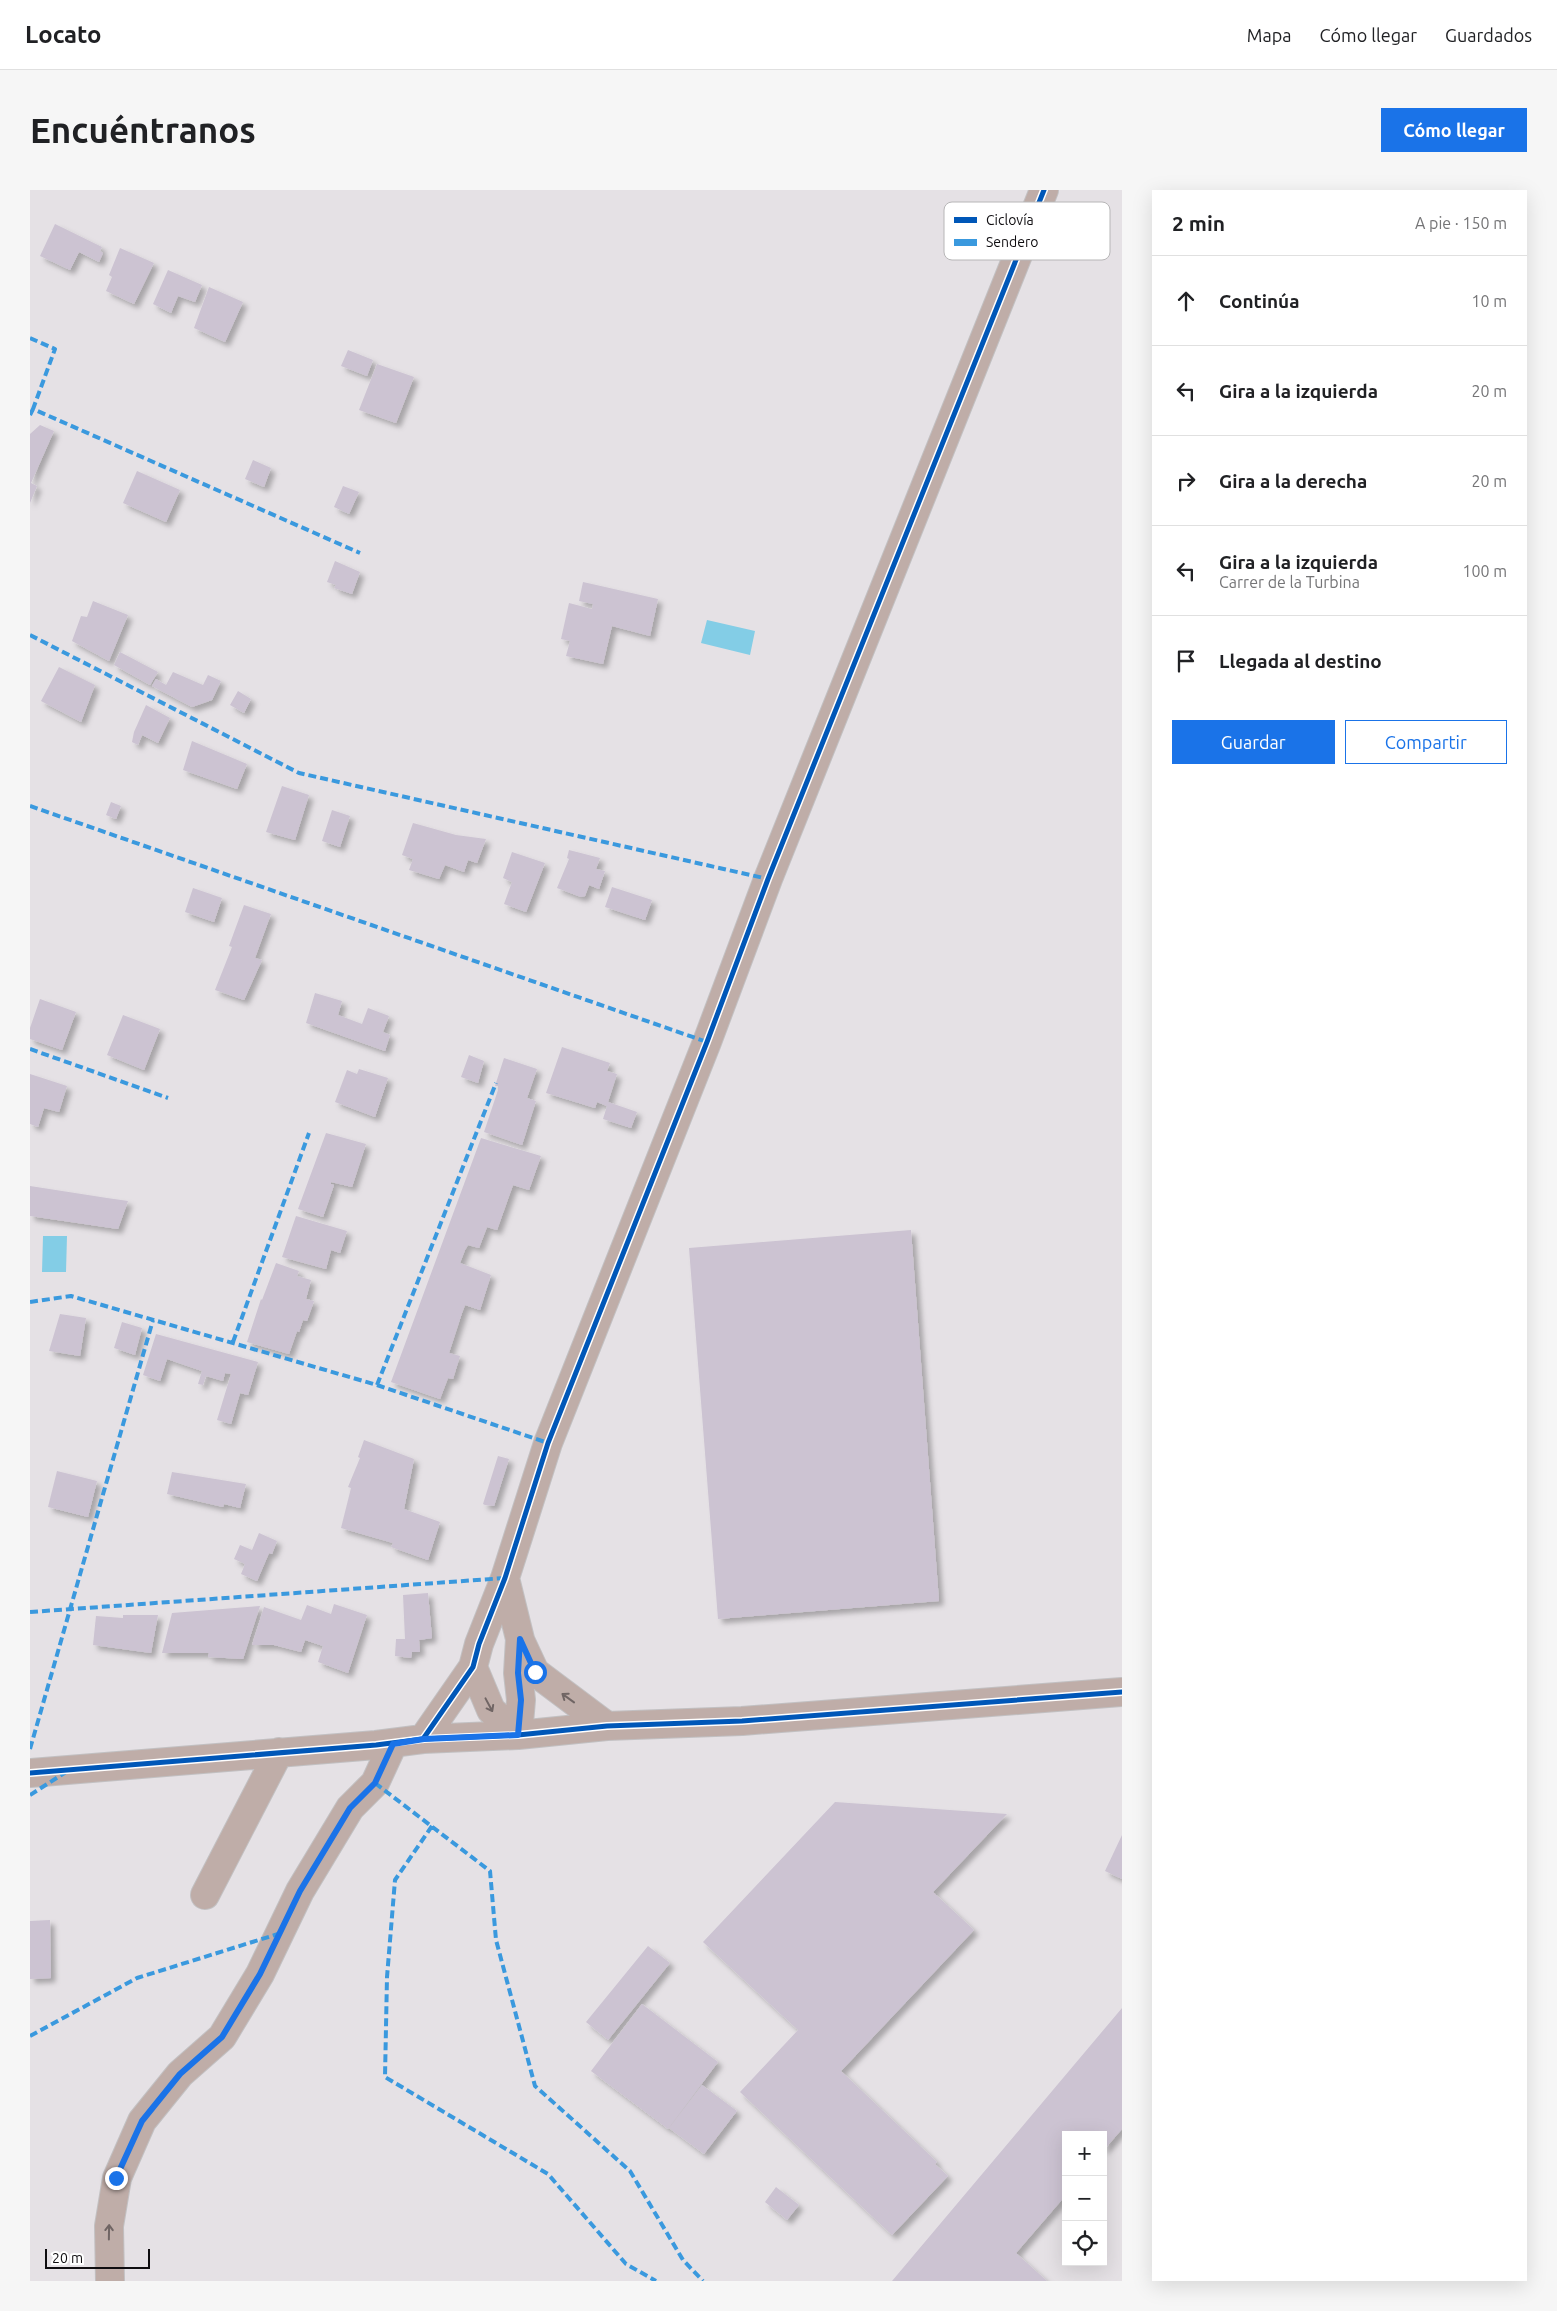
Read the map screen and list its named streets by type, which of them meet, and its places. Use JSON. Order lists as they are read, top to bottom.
{
  "legend": ["Ciclovía", "Sendero"],
  "scale_bar": "20 m",
  "page": {
    "header": "Locato",
    "nav": ["Mapa", "Cómo llegar", "Guardados"],
    "buttons": [
      "Cómo llegar",
      ["Guardar", "Compartir"]
    ],
    "title": "Encuéntranos",
    "heading": ["2 min", "A pie · 150 m"],
    "list": [
      ["Continúa", "10 m"],
      ["Gira a la izquierda", "20 m"],
      ["Gira a la derecha", "20 m"],
      ["Gira a la izquierda", "Carrer de la Turbina", "100 m"],
      "Llegada al destino"
    ],
    "map_buttons": ["+", "−"],
    "scale": "20 m"
  }
}
